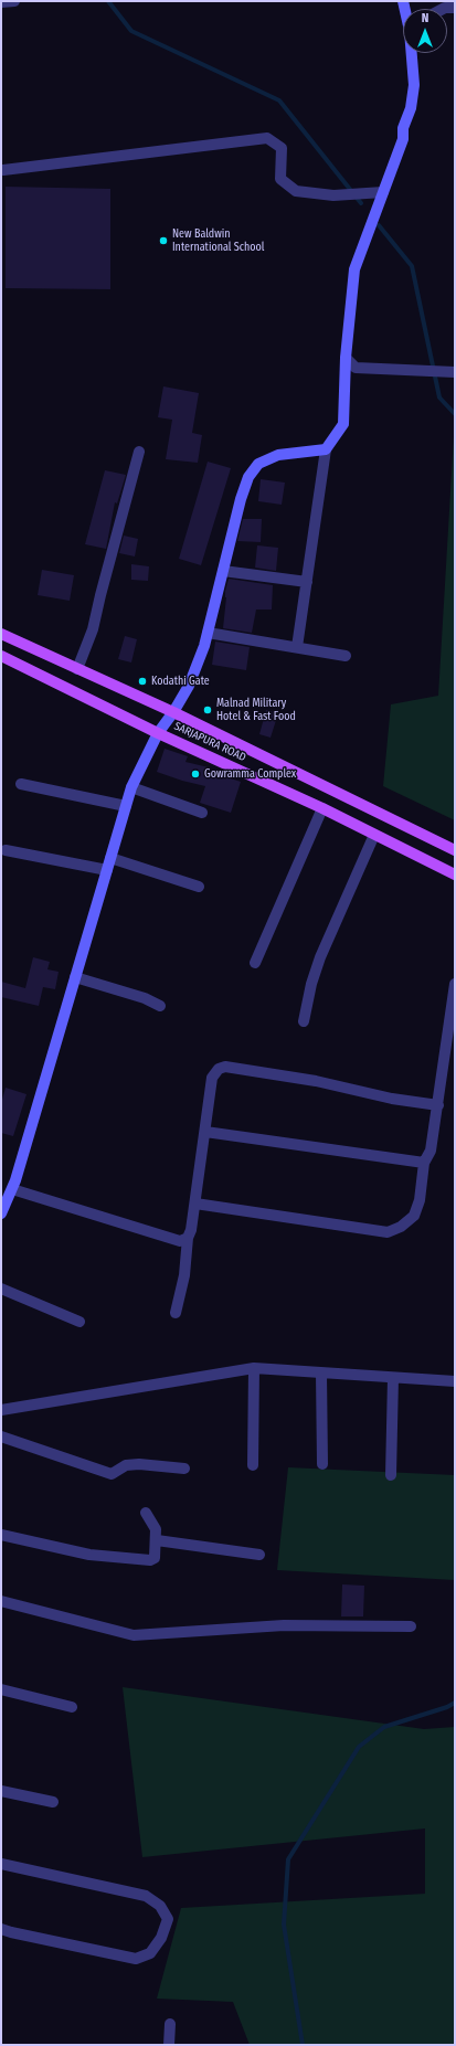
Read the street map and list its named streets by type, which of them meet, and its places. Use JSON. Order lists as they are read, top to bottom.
{
  "streets": {
    "main road": ["SARJAPURA ROAD"]
  },
  "places": [
    "New Baldwin International School",
    "Kodathi Gate",
    "Malnad Military Hotel & Fast Food",
    "Gowramma Complex"
  ],
  "north": "top"
}
